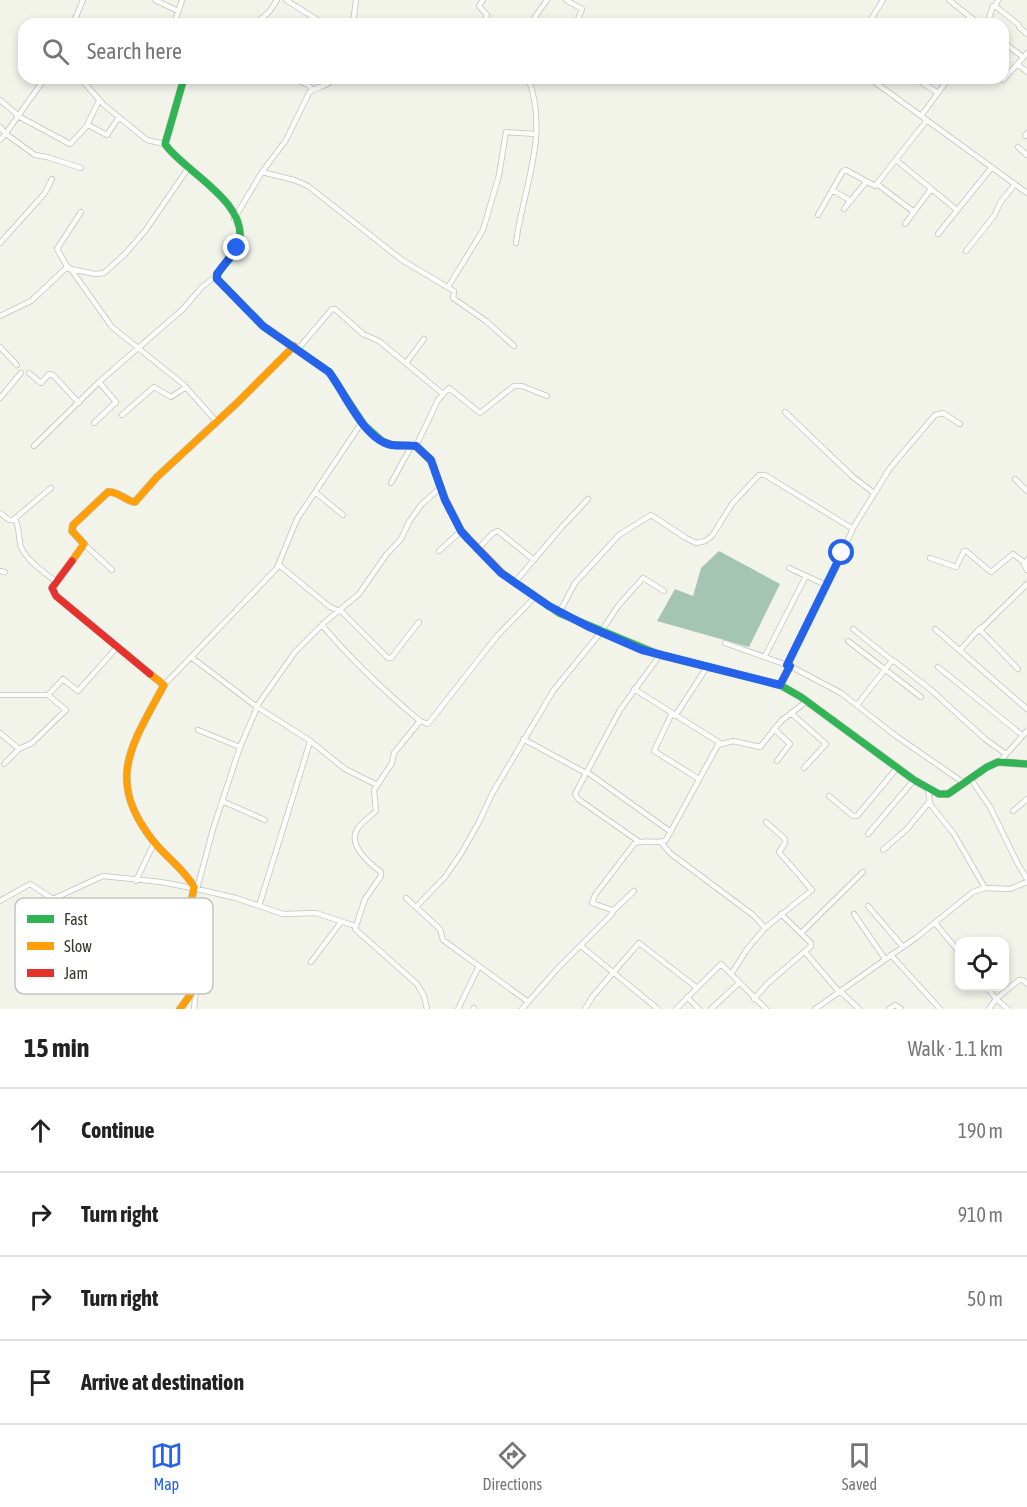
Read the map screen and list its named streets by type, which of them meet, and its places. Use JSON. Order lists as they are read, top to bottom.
{
  "legend": ["Fast", "Slow", "Jam"],
  "page": {
    "search": "Search here",
    "heading": ["15 min", "Walk · 1.1 km"],
    "list": [
      ["Continue", "190 m"],
      ["Turn right", "910 m"],
      ["Turn right", "50 m"],
      "Arrive at destination"
    ],
    "nav": ["Map", "Directions", "Saved"]
  }
}
